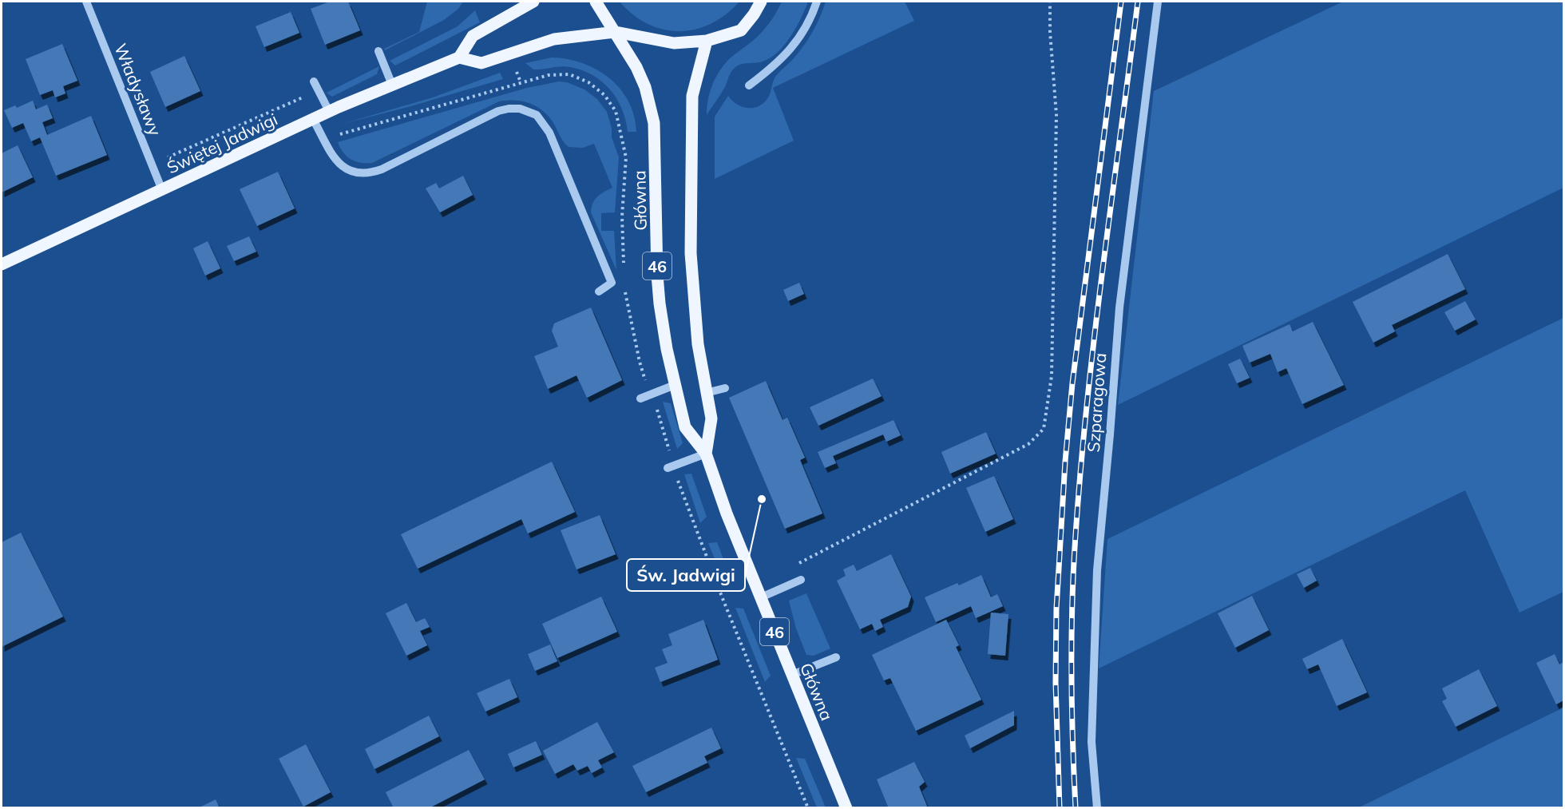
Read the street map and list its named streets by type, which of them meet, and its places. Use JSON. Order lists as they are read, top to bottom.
{
  "streets": {
    "main road": ["Świętej Jadwigi", "Główna", "46"],
    "street": ["Władysławy", "Szparagowa"]
  },
  "crossings": [
    ["Władysławy", "Świętej Jadwigi"],
    ["Główna", "46"]
  ],
  "places": ["Św. Jadwigi"]
}
